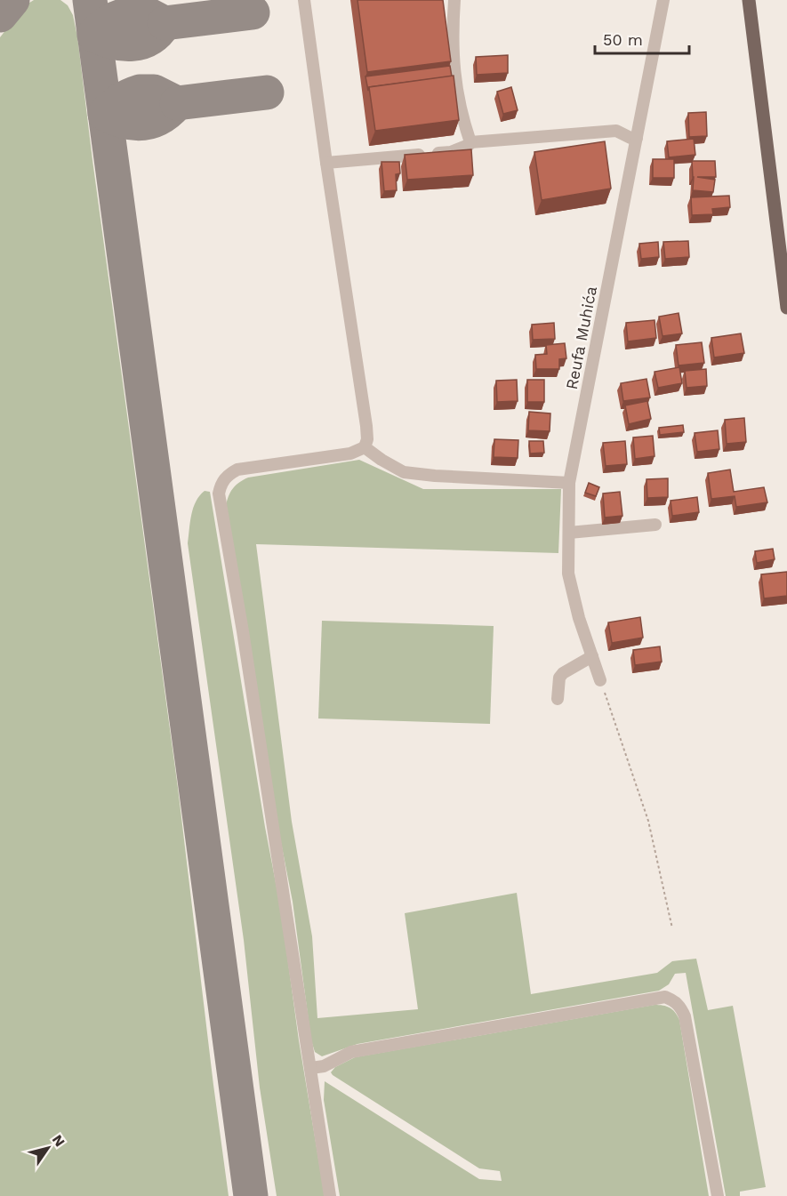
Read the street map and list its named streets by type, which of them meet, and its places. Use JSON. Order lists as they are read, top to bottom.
{
  "streets": {
    "street": ["Reufa Muhića"]
  },
  "scale_bar": "50 m",
  "north": "top right"
}
